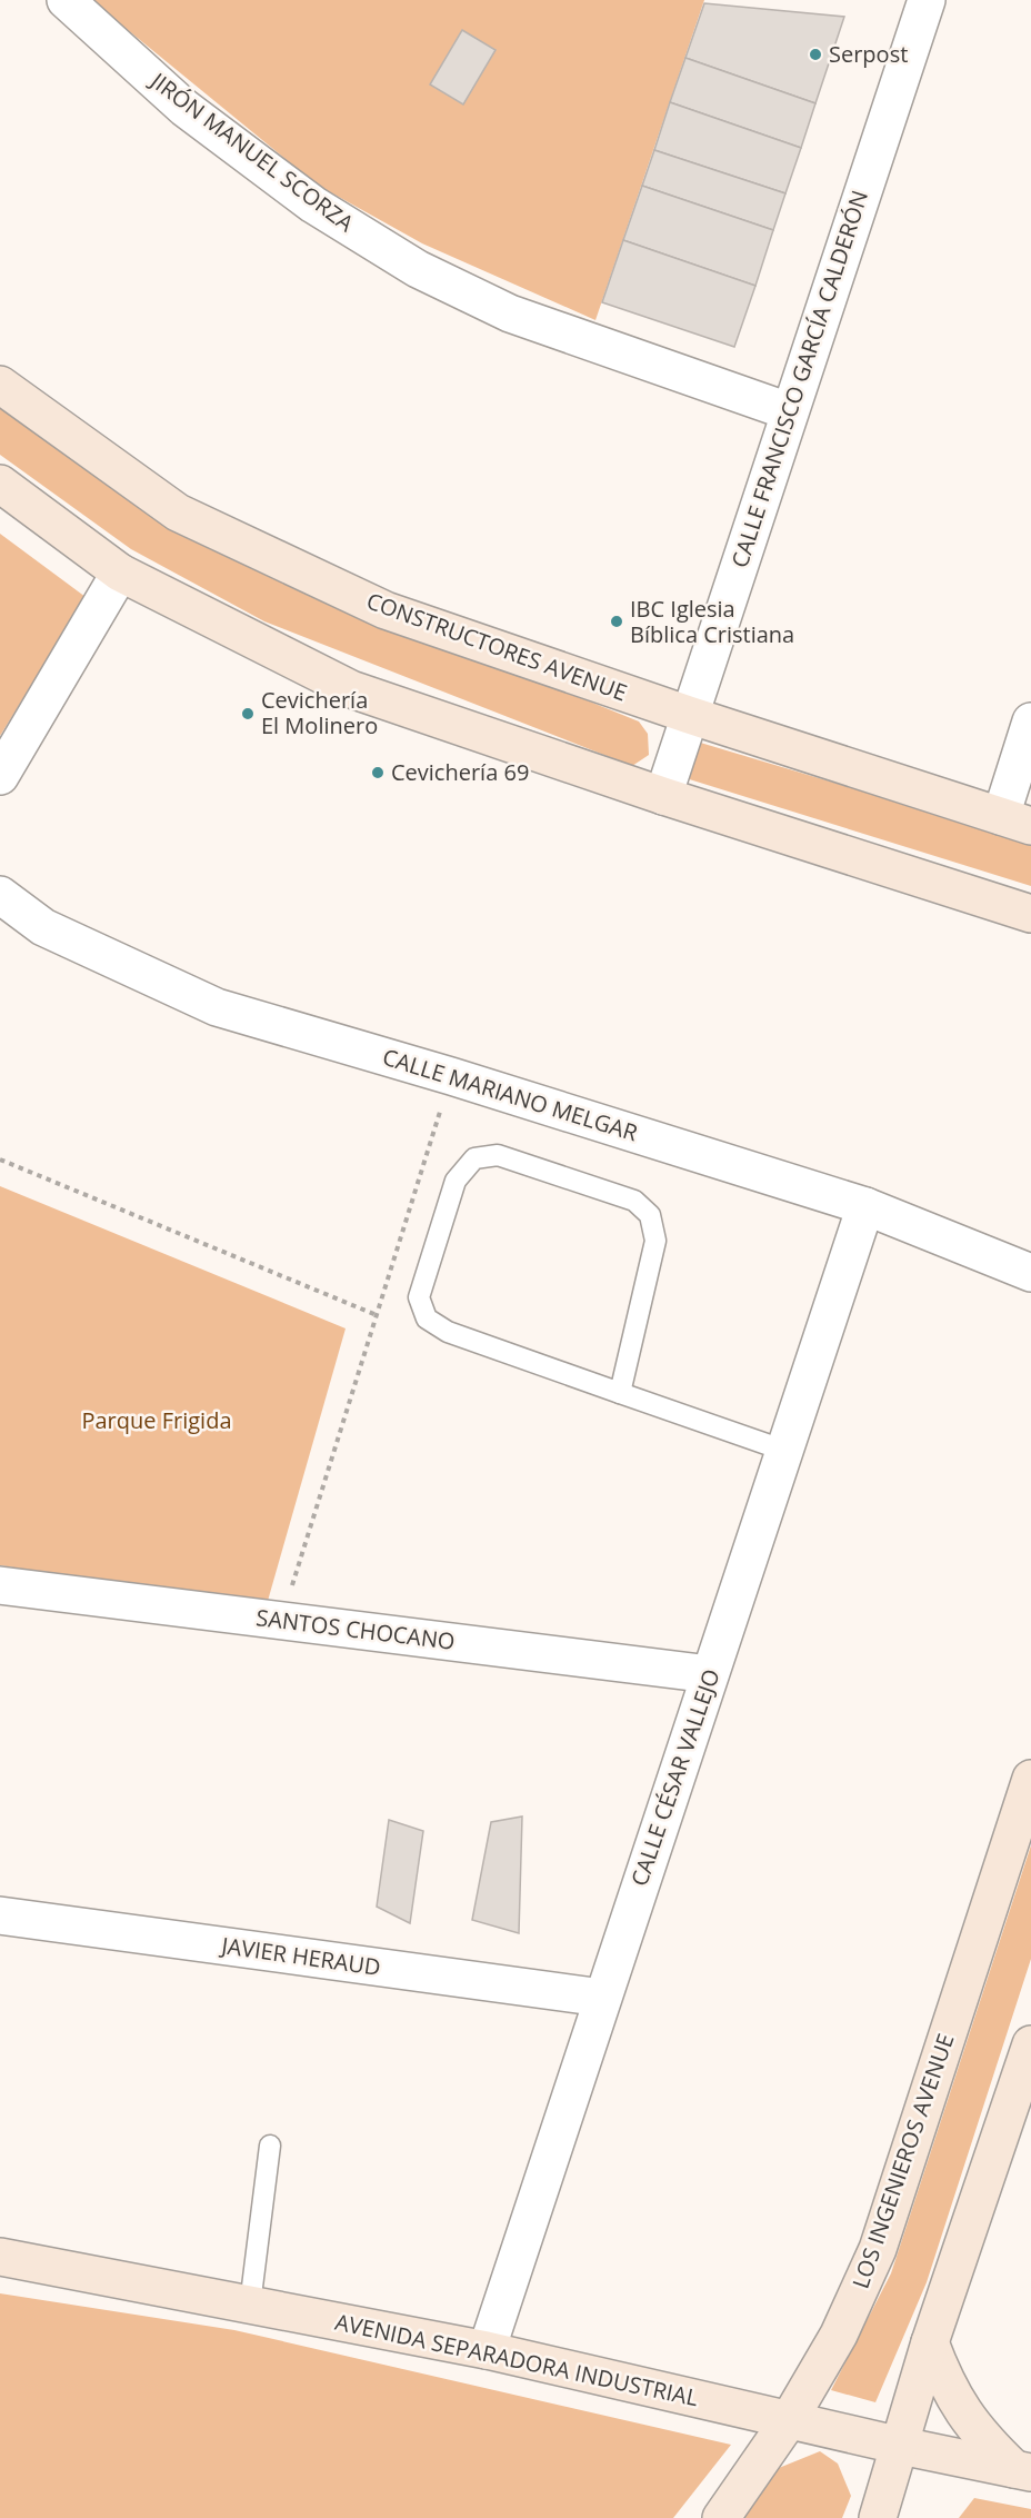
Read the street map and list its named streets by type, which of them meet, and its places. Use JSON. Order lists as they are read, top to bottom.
{
  "streets": {
    "street": [
      "JIRÓN MANUEL SCORZA",
      "CALLE FRANCISCO GARCÍA CALDERÓN",
      "CONSTRUCTORES AVENUE",
      "CALLE MARIANO MELGAR",
      "SANTOS CHOCANO",
      "CALLE CÉSAR VALLEJO",
      "JAVIER HERAUD",
      "LOS INGENIEROS AVENUE",
      "AVENIDA SEPARADORA INDUSTRIAL"
    ]
  },
  "crossings": [
    ["JIRÓN MANUEL SCORZA", "CALLE FRANCISCO GARCÍA CALDERÓN"],
    ["CALLE FRANCISCO GARCÍA CALDERÓN", "CONSTRUCTORES AVENUE"],
    ["CALLE MARIANO MELGAR", "CALLE CÉSAR VALLEJO"],
    ["SANTOS CHOCANO", "CALLE CÉSAR VALLEJO"],
    ["CALLE CÉSAR VALLEJO", "JAVIER HERAUD"],
    ["CALLE CÉSAR VALLEJO", "AVENIDA SEPARADORA INDUSTRIAL"],
    ["LOS INGENIEROS AVENUE", "AVENIDA SEPARADORA INDUSTRIAL"]
  ],
  "parks": ["Parque Frigida"],
  "places": [
    "Serpost",
    "IBC Iglesia Bíblica Cristiana",
    "Cevichería El Molinero",
    "Cevichería 69"
  ]
}
